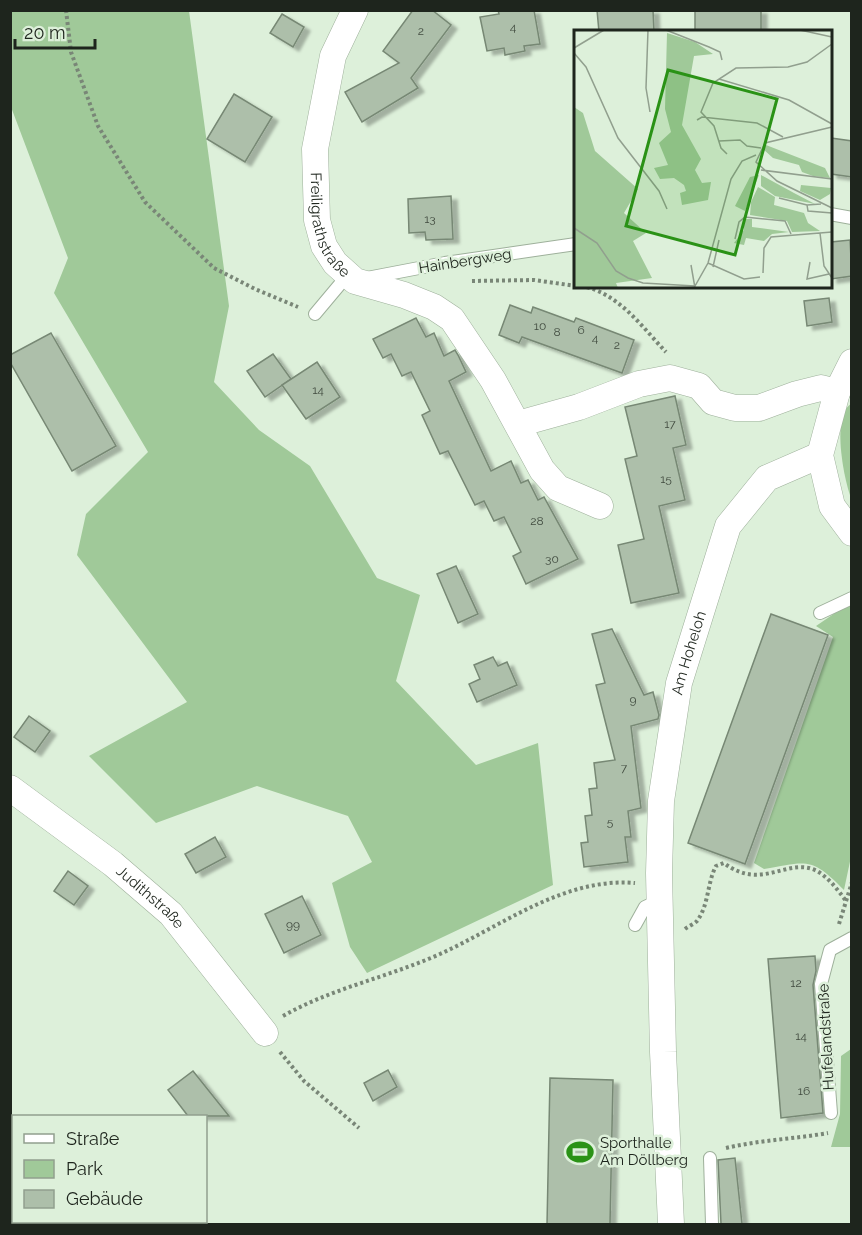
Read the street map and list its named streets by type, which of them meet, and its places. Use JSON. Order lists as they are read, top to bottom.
{
  "streets": {
    "street": ["Freiligrathstraße", "Am Hoheloh", "Judithstraße"],
    "lane": ["Hainbergweg", "Hufelandstraße"]
  },
  "crossings": [
    ["Freiligrathstraße", "Hainbergweg"]
  ],
  "places": {
    "sports": ["Sporthalle Am Döllberg"]
  },
  "house_numbers": [
    "4",
    "2",
    "13",
    "10",
    "6",
    "8",
    "4",
    "2",
    "14",
    "17",
    "15",
    "28",
    "30",
    "9",
    "7",
    "5",
    "99",
    "12",
    "14",
    "16"
  ],
  "legend": ["Straße", "Park", "Gebäude"],
  "scale_bar": "20 m"
}
